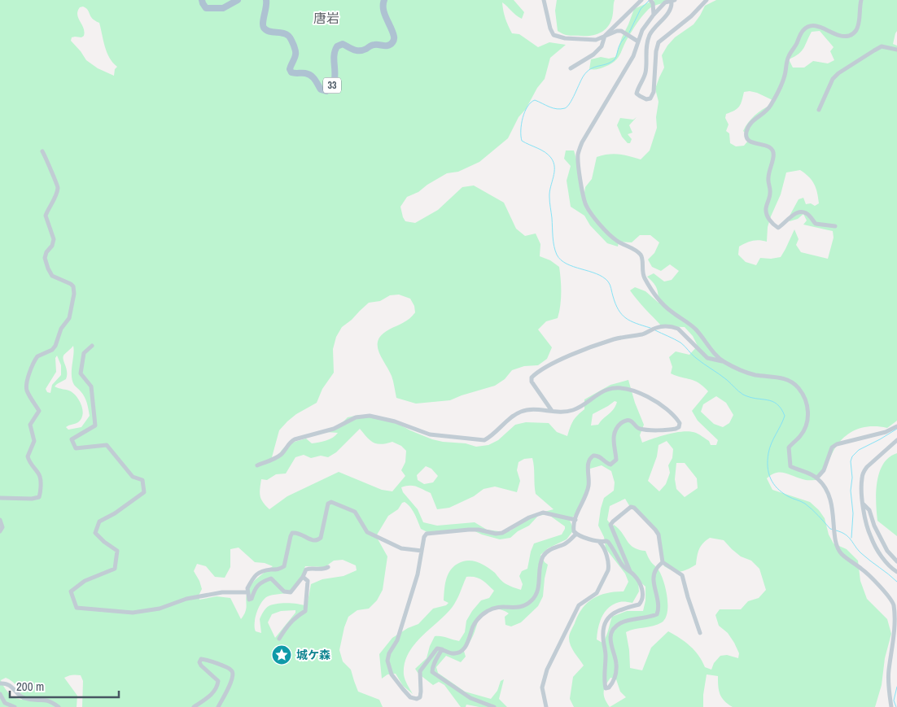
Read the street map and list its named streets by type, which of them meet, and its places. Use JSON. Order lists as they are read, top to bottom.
{
  "streets": {
    "main road": ["33"]
  },
  "districts": ["唐岩"],
  "places": {
    "place": ["城ケ森"]
  },
  "scale_bar": "200 m"
}
